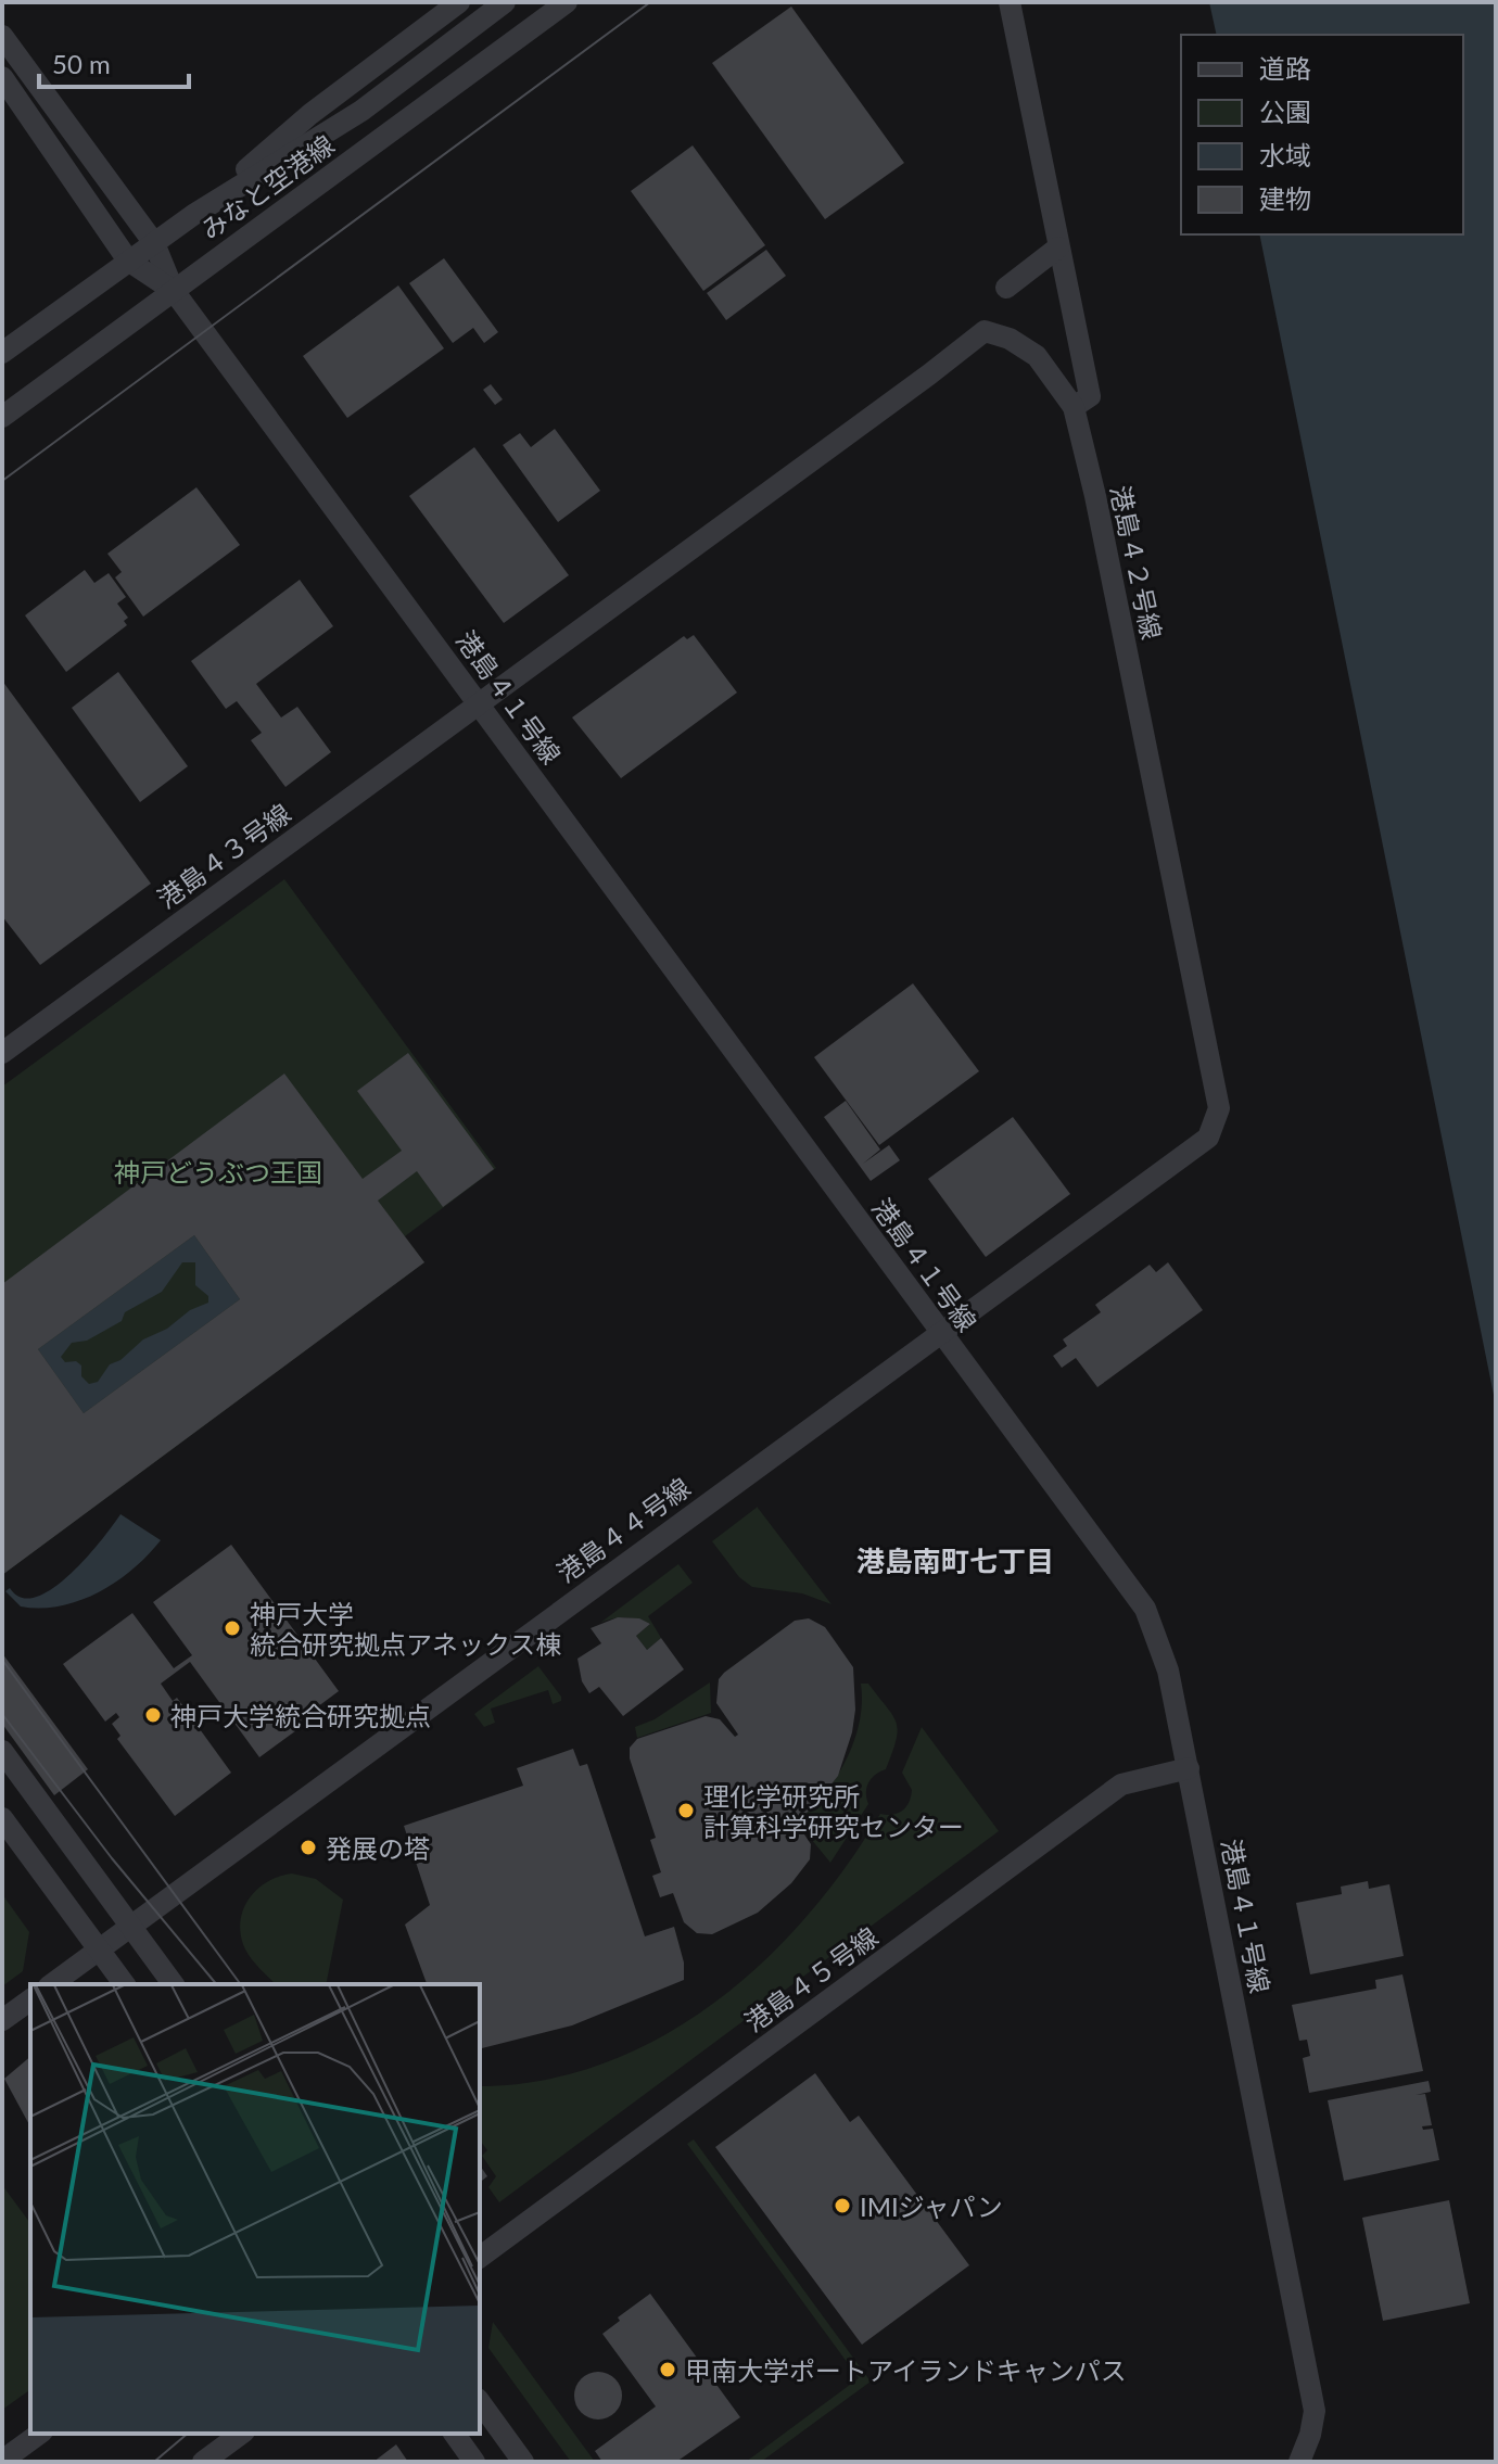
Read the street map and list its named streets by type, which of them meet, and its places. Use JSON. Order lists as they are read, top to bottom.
{
  "streets": {
    "street": [
      "みなと空港線",
      "港島４２号線",
      "港島４１号線",
      "港島４３号線",
      "港島４４号線",
      "港島４５号線"
    ]
  },
  "crossings": [
    ["みなと空港線", "港島４１号線"],
    ["港島４２号線", "港島４１号線"],
    ["港島４２号線", "港島４３号線"],
    ["港島４２号線", "港島４４号線"],
    ["港島４１号線", "港島４３号線"],
    ["港島４１号線", "港島４４号線"],
    ["港島４１号線", "港島４５号線"]
  ],
  "districts": ["港島南町七丁目"],
  "parks": ["神戸どうぶつ王国"],
  "places": [
    "神戸大学 統合研究拠点アネックス棟",
    "神戸大学統合研究拠点",
    "理化学研究所 計算科学研究センター",
    "発展の塔",
    "IMIジャパン",
    "甲南大学ポートアイランドキャンパス"
  ],
  "legend": [
    "道路",
    "公園",
    "水域",
    "建物"
  ],
  "scale_bar": "50 m"
}
